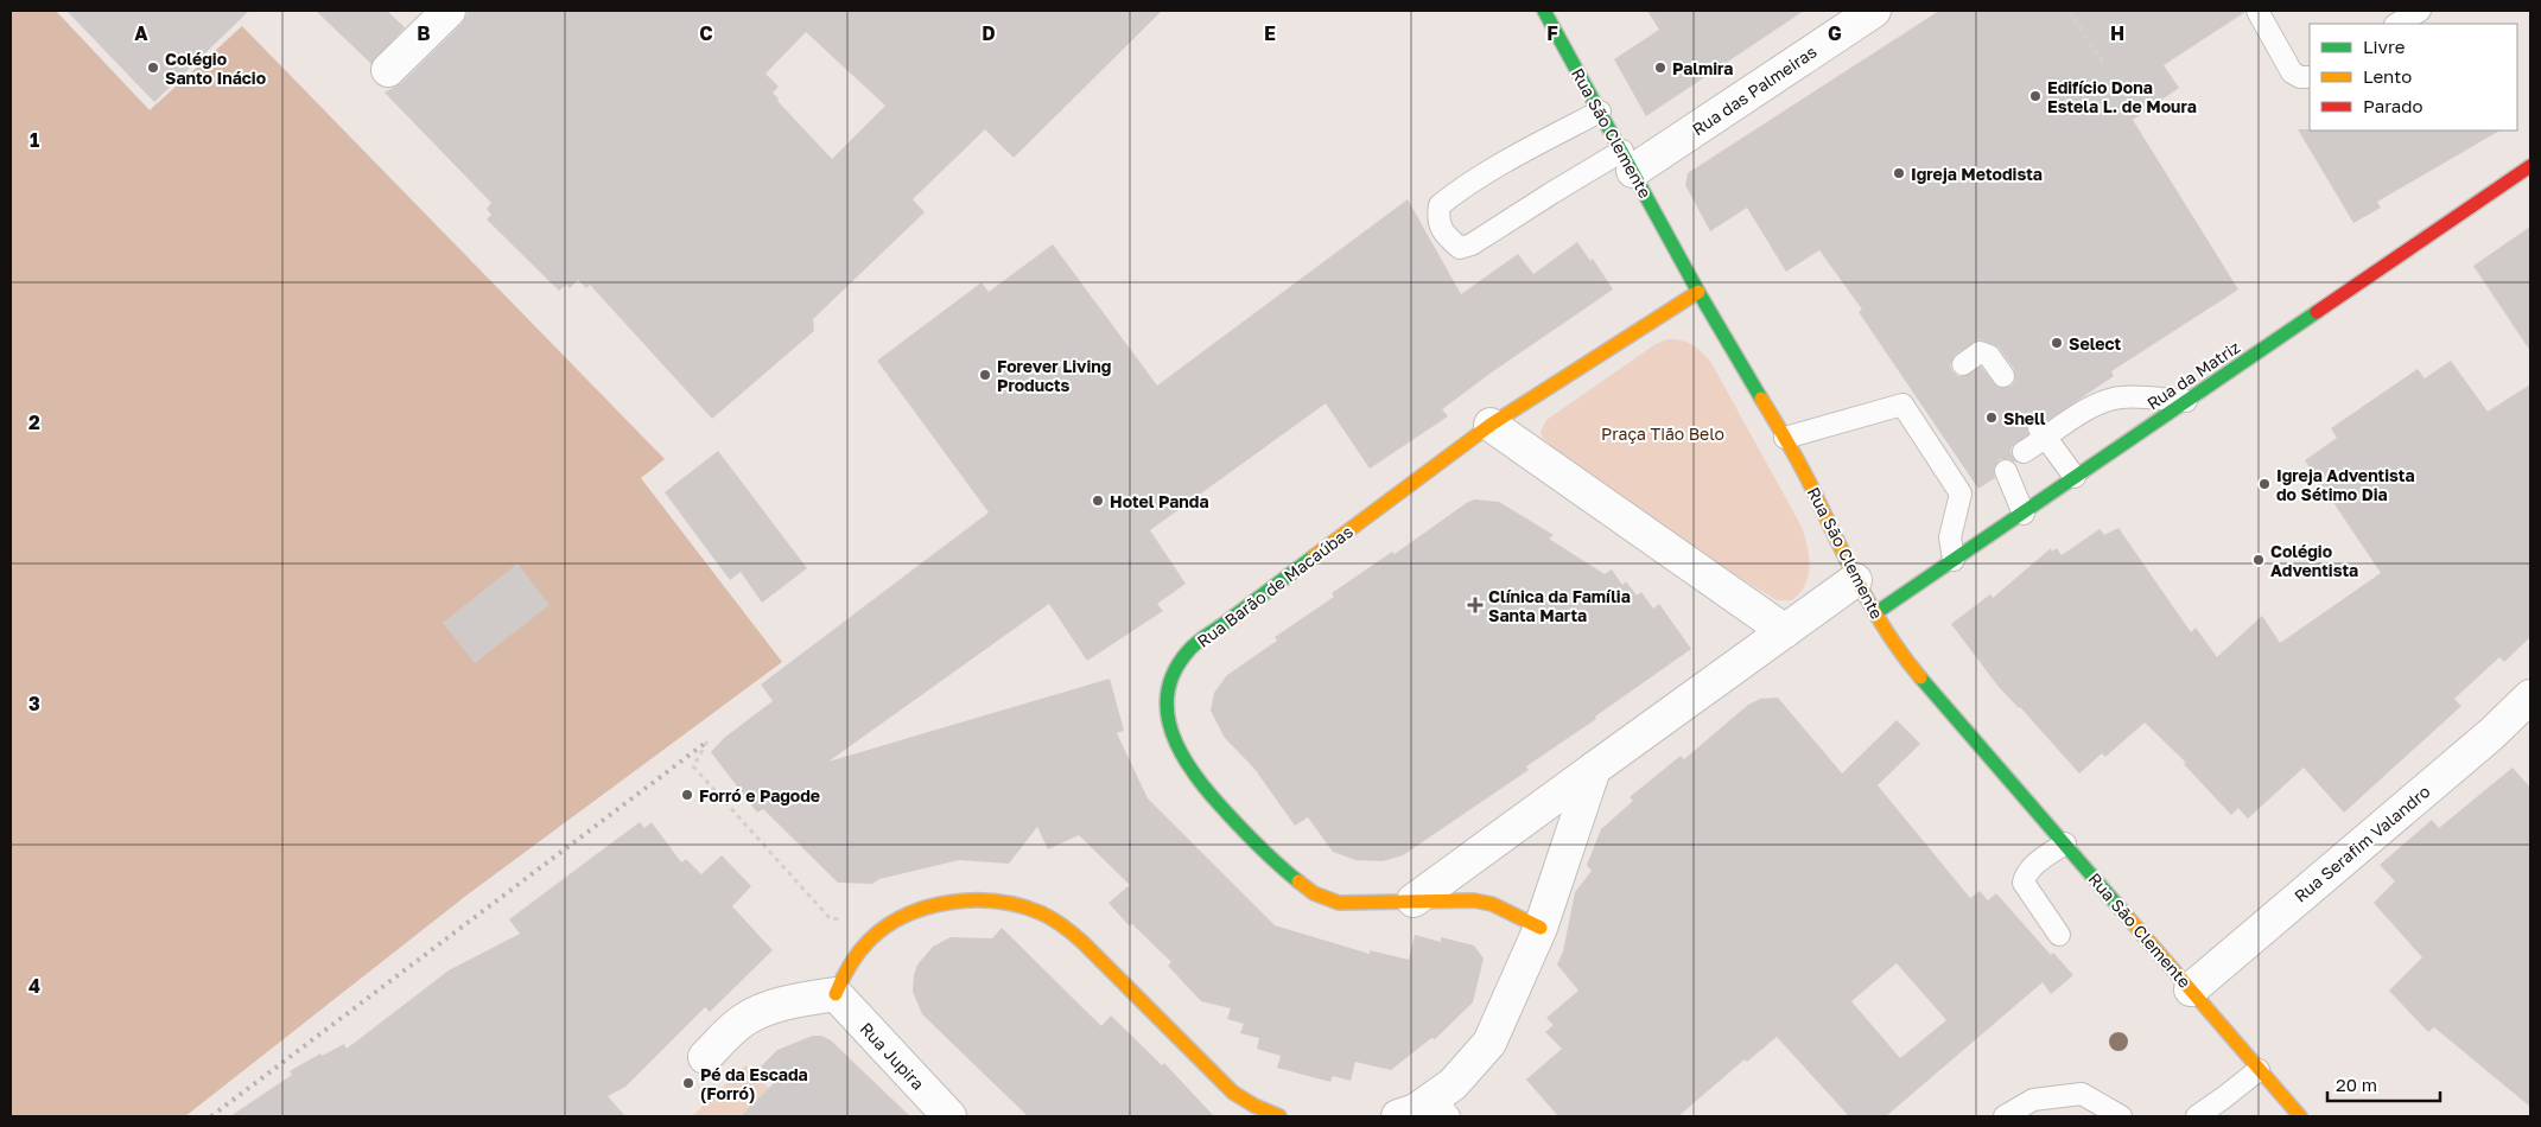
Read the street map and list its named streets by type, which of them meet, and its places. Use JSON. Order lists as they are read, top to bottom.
{
  "streets": {
    "street": [
      "Rua das Palmeiras",
      "Rua São Clemente",
      "Rua da Matriz",
      "Rua Barão de Macaúbas",
      "Rua Serafim Valandro",
      "Rua Jupira"
    ]
  },
  "crossings": [
    ["Rua das Palmeiras", "Rua São Clemente"],
    ["Rua São Clemente", "Rua da Matriz"],
    ["Rua São Clemente", "Rua Barão de Macaúbas"],
    ["Rua São Clemente", "Rua Serafim Valandro"]
  ],
  "parks": ["Praça Tião Belo"],
  "places": {
    "other": [
      "Colégio Santo Inácio",
      "Palmira",
      "Edifício Dona Estela L. de Moura",
      "Igreja Metodista",
      "Select",
      "Forever Living Products",
      "Shell",
      "Igreja Adventista do Sétimo Dia",
      "Hotel Panda",
      "Colégio Adventista",
      "Forró e Pagode",
      "Pé da Escada (Forró)"
    ],
    "health": ["Clínica da Família Santa Marta"]
  },
  "legend": ["Livre", "Lento", "Parado"],
  "scale_bar": "20 m",
  "grid": {
    "columns": [
      "A",
      "B",
      "C",
      "D",
      "E",
      "F",
      "G",
      "H"
    ],
    "rows": [
      "1",
      "2",
      "3",
      "4"
    ]
  }
}
